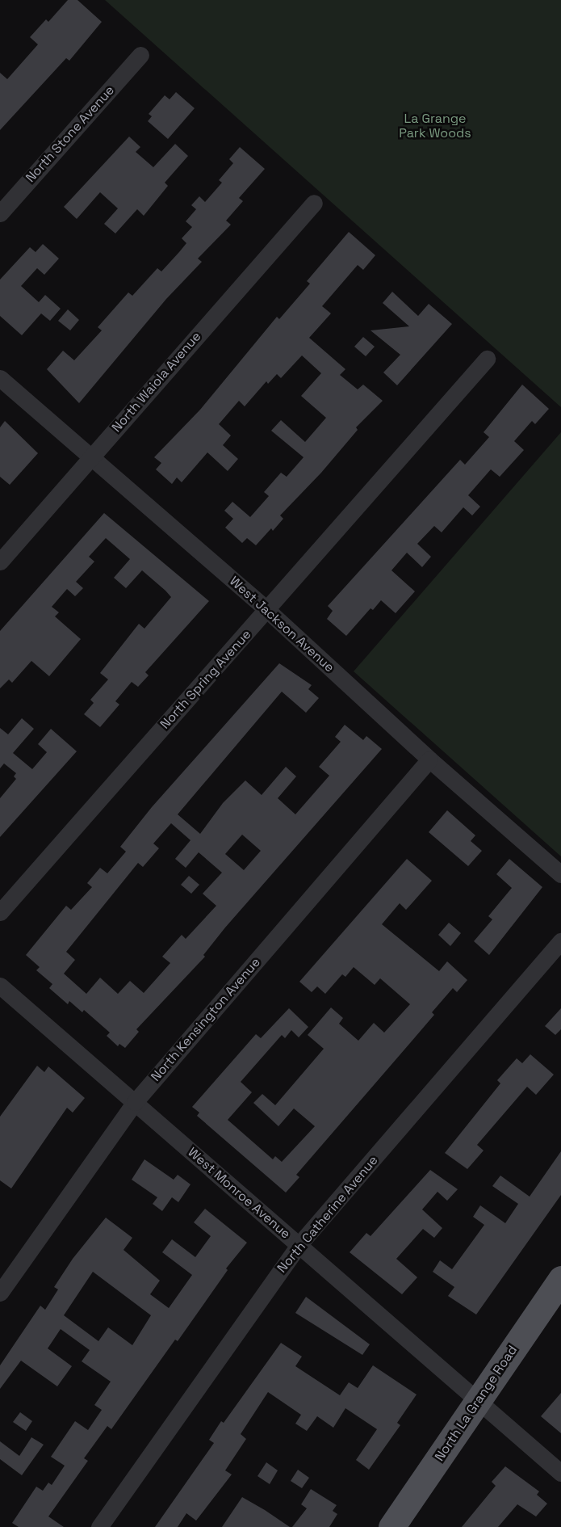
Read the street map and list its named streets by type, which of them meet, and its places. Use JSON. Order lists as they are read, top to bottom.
{
  "streets": {
    "main road": ["North La Grange Road"],
    "street": [
      "North Stone Avenue",
      "North Waiola Avenue",
      "West Jackson Avenue",
      "North Spring Avenue",
      "North Kensington Avenue",
      "West Monroe Avenue",
      "North Catherine Avenue"
    ]
  },
  "crossings": [
    ["North Waiola Avenue", "West Jackson Avenue"],
    ["West Jackson Avenue", "North Spring Avenue"],
    ["West Jackson Avenue", "North Kensington Avenue"],
    ["North Kensington Avenue", "West Monroe Avenue"],
    ["West Monroe Avenue", "North Catherine Avenue"],
    ["West Monroe Avenue", "North La Grange Road"]
  ],
  "parks": ["La Grange Park Woods"]
}
